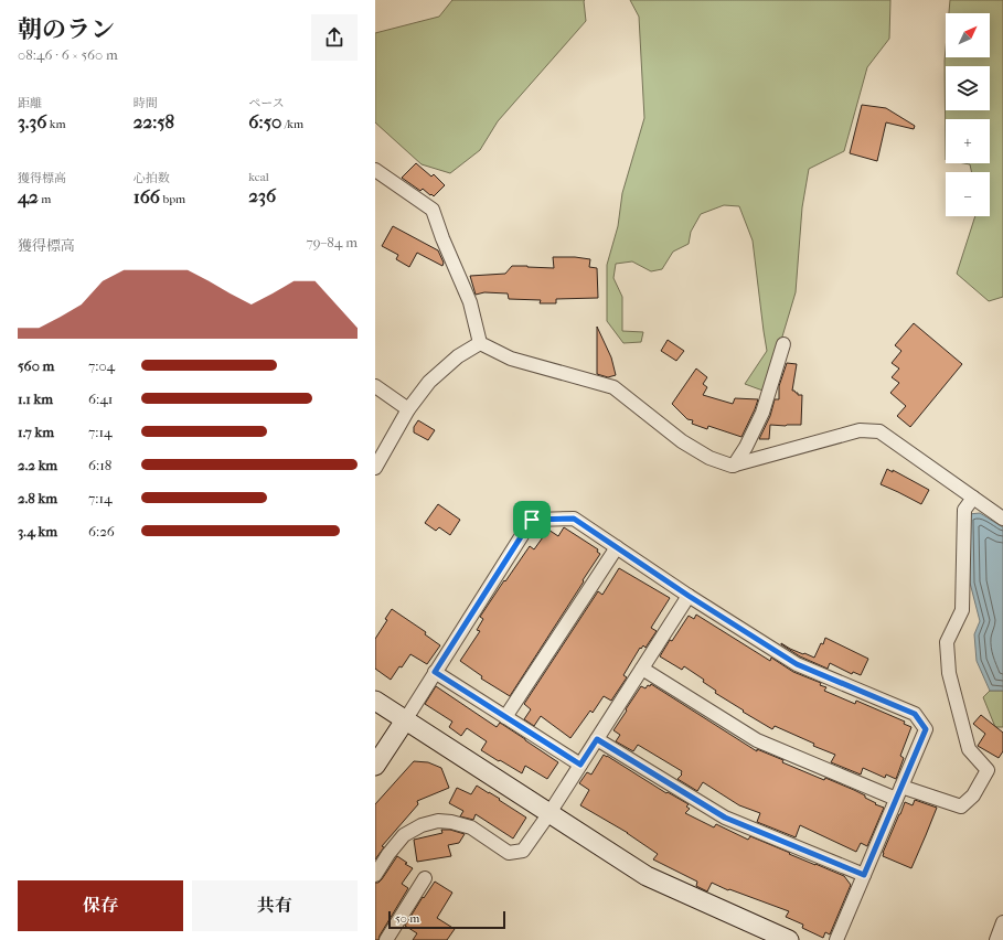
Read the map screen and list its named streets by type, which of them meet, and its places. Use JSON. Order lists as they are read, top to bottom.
{
  "scale_bar": "50 m",
  "north": "top right",
  "page": {
    "heading": ["朝のラン", "08:46 · 6 × 560 m"],
    "map_buttons": ["+", "−"],
    "stats": [
      ["距離", "3.36 km"],
      ["時間", "22:58"],
      ["ペース", "6:50 /km"],
      ["獲得標高", "42 m"],
      ["心拍数", "166 bpm"],
      ["kcal", "236"]
    ],
    "chart": ["獲得標高", "79–84 m"],
    "list": [
      {
        "name": "560 m",
        "note": "7:04"
      },
      {
        "name": "1.1 km",
        "note": "6:41"
      },
      {
        "name": "1.7 km",
        "note": "7:14"
      },
      {
        "name": "2.2 km",
        "note": "6:18"
      },
      {
        "name": "2.8 km",
        "note": "7:14"
      },
      {
        "name": "3.4 km",
        "note": "6:26"
      }
    ],
    "buttons": ["保存", "共有"],
    "scale": "50 m"
  }
}
